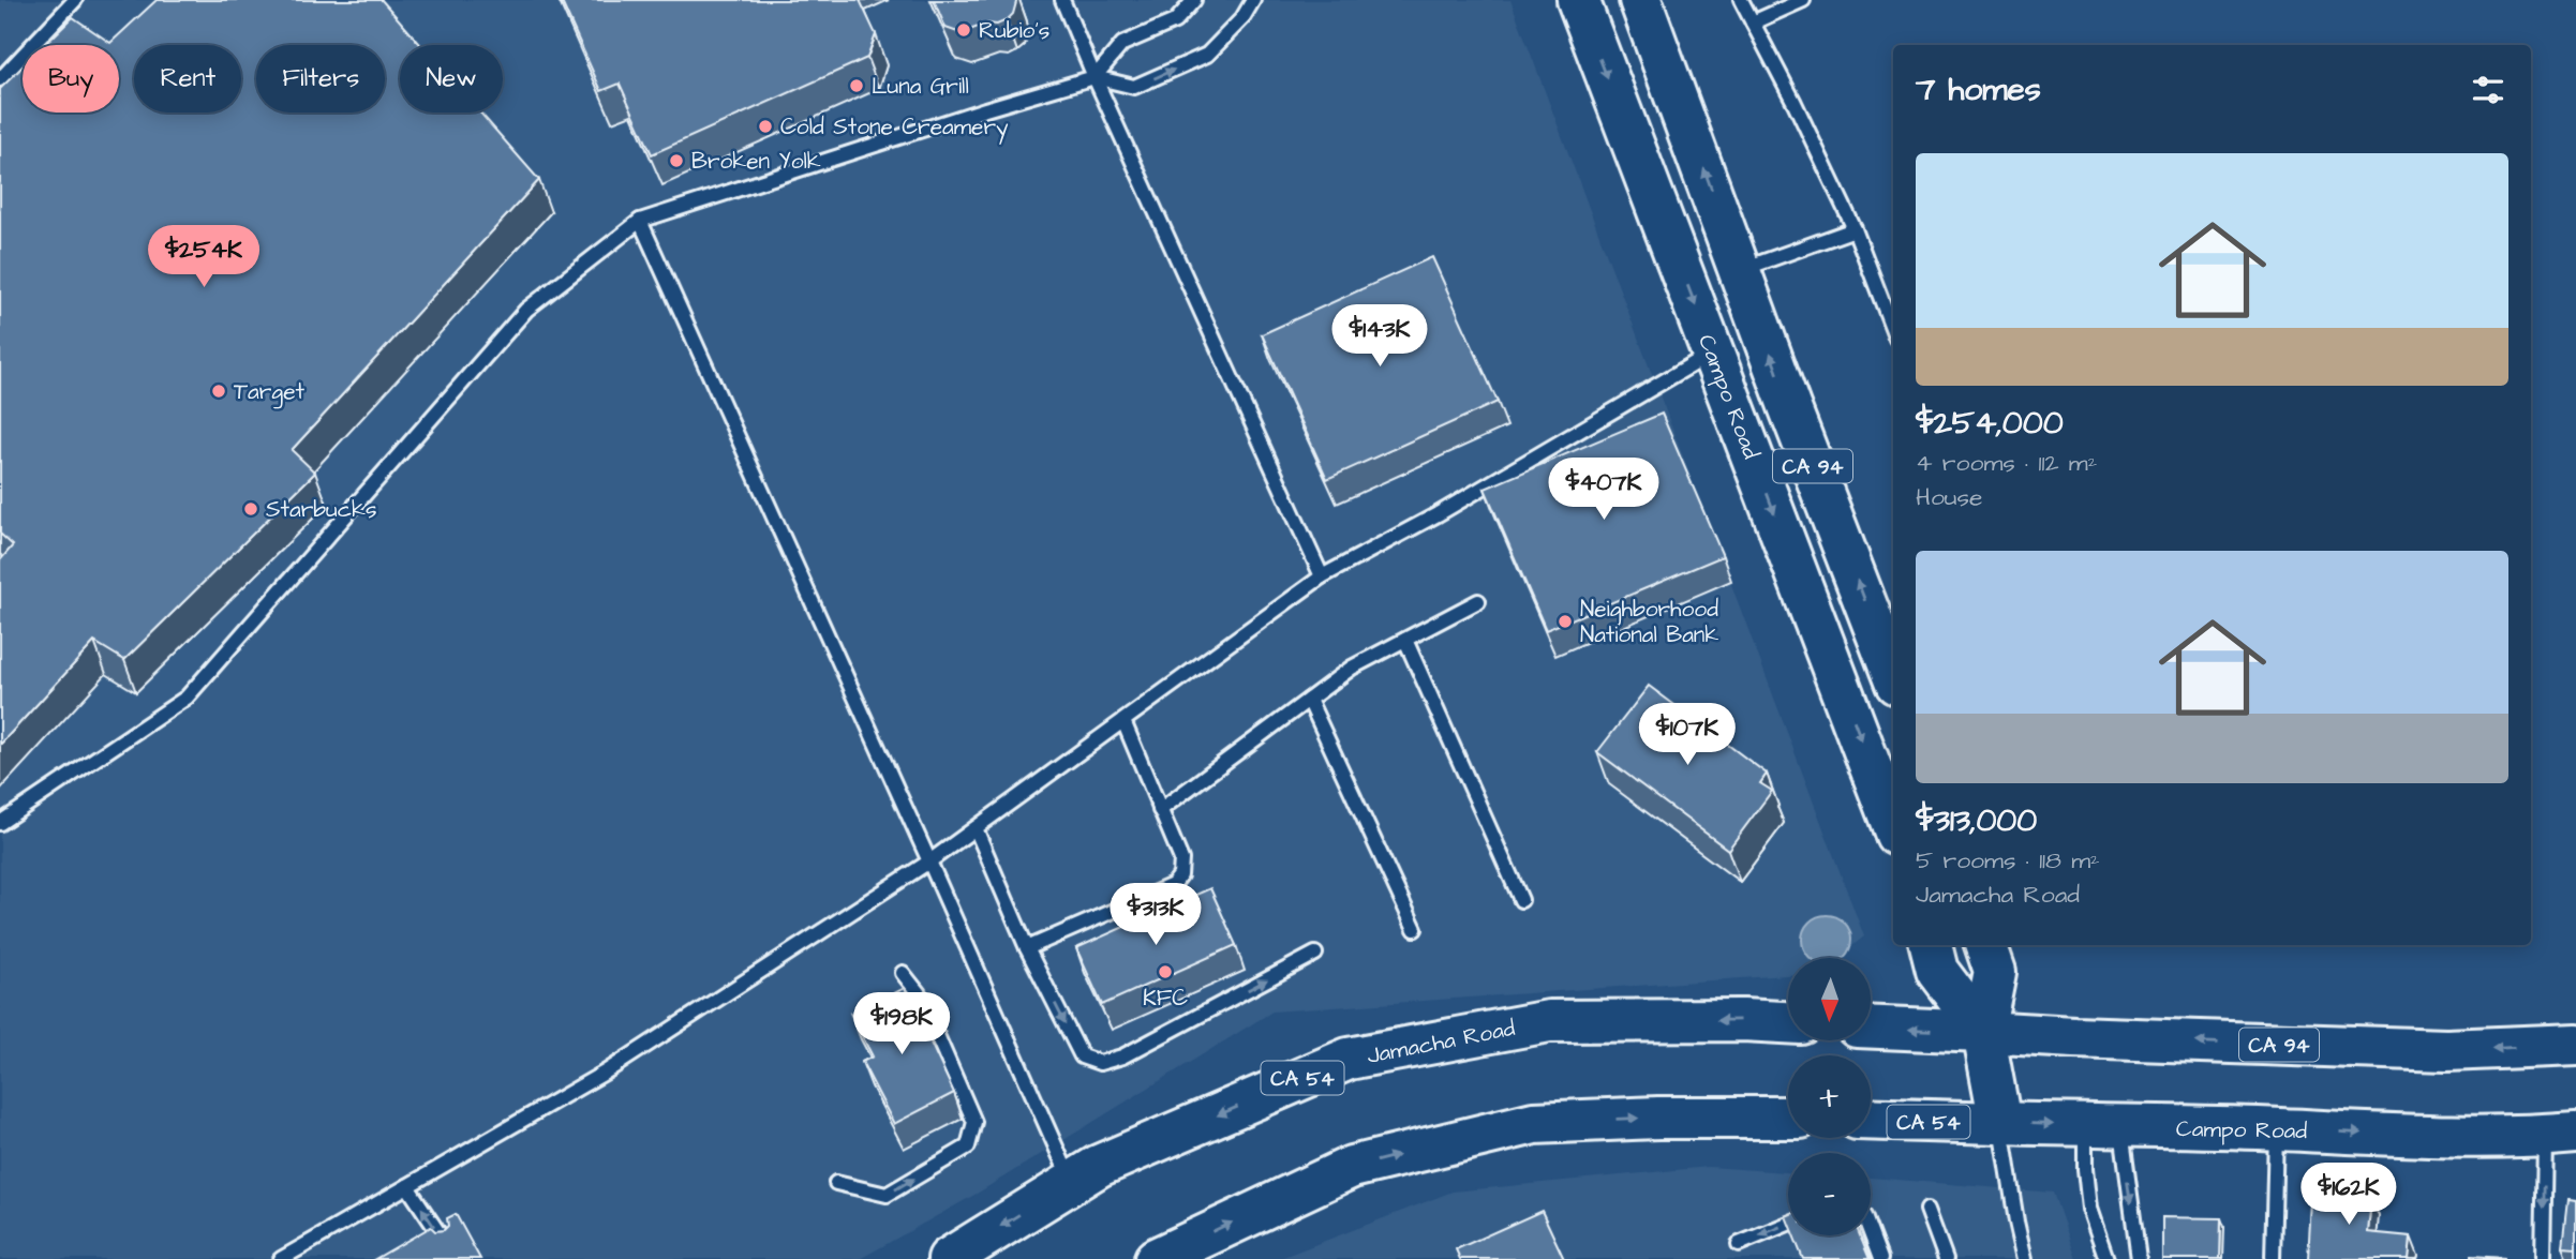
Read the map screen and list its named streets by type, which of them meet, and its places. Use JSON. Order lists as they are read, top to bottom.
{
  "streets": {
    "main road": [
      "Campo Road",
      "CA 94",
      "Jamacha Road",
      "CA 54"
    ]
  },
  "crossings": [
    ["Campo Road", "CA 54"]
  ],
  "places": [
    "Rubio's",
    "Luna Grill",
    "Cold Stone Creamery",
    "Broken Yolk",
    "Target",
    "Starbucks",
    "Neighborhood National Bank",
    "KFC"
  ],
  "north": "bottom",
  "page": {
    "chip": [
      "Buy",
      "Rent",
      "Filters",
      "New"
    ],
    "heading": "7 homes",
    "list": [
      {
        "name": "$254,000",
        "note": "4 rooms · 112 m² · House"
      },
      {
        "name": "$313,000",
        "note": "5 rooms · 118 m² · Jamacha Road"
      }
    ],
    "price": [
      "$254K",
      "$143K",
      "$407K",
      "$107K",
      "$313K",
      "$198K",
      "$162K"
    ],
    "map_buttons": ["+", "−"]
  }
}
